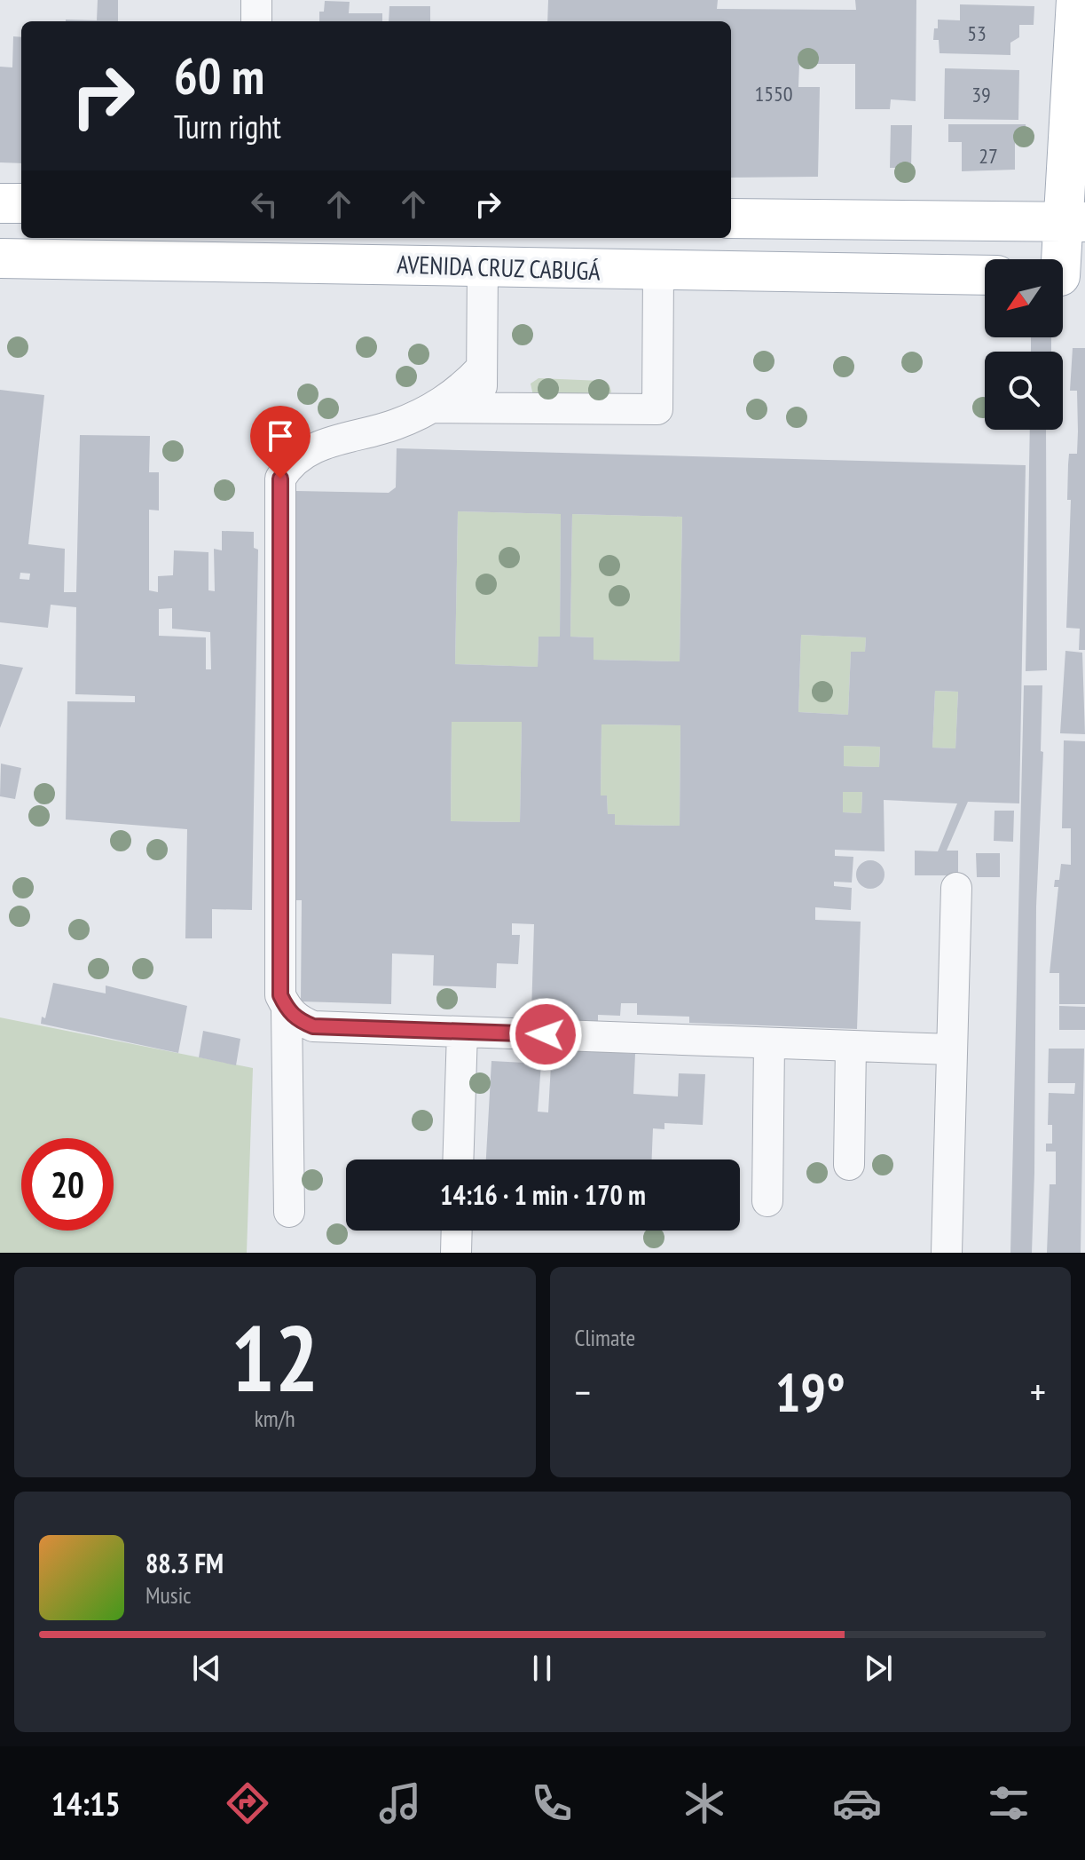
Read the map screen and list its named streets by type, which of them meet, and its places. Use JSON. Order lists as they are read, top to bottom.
{
  "streets": {
    "main road": ["AVENIDA CRUZ CABUGÁ"]
  },
  "house_numbers": [
    "53",
    "1550",
    "39",
    "27"
  ],
  "north": "bottom left",
  "page": {
    "turn": ["60 m", "Turn right"],
    "limit": "20",
    "trip": "14:16 · 1 min · 170 m",
    "tile": [
      ["12", "km/h"],
      "Climate"
    ],
    "heat": ["−", "19°", "+"],
    "song": ["88.3 FM", "Music"],
    "tabs": "14:15"
  }
}
